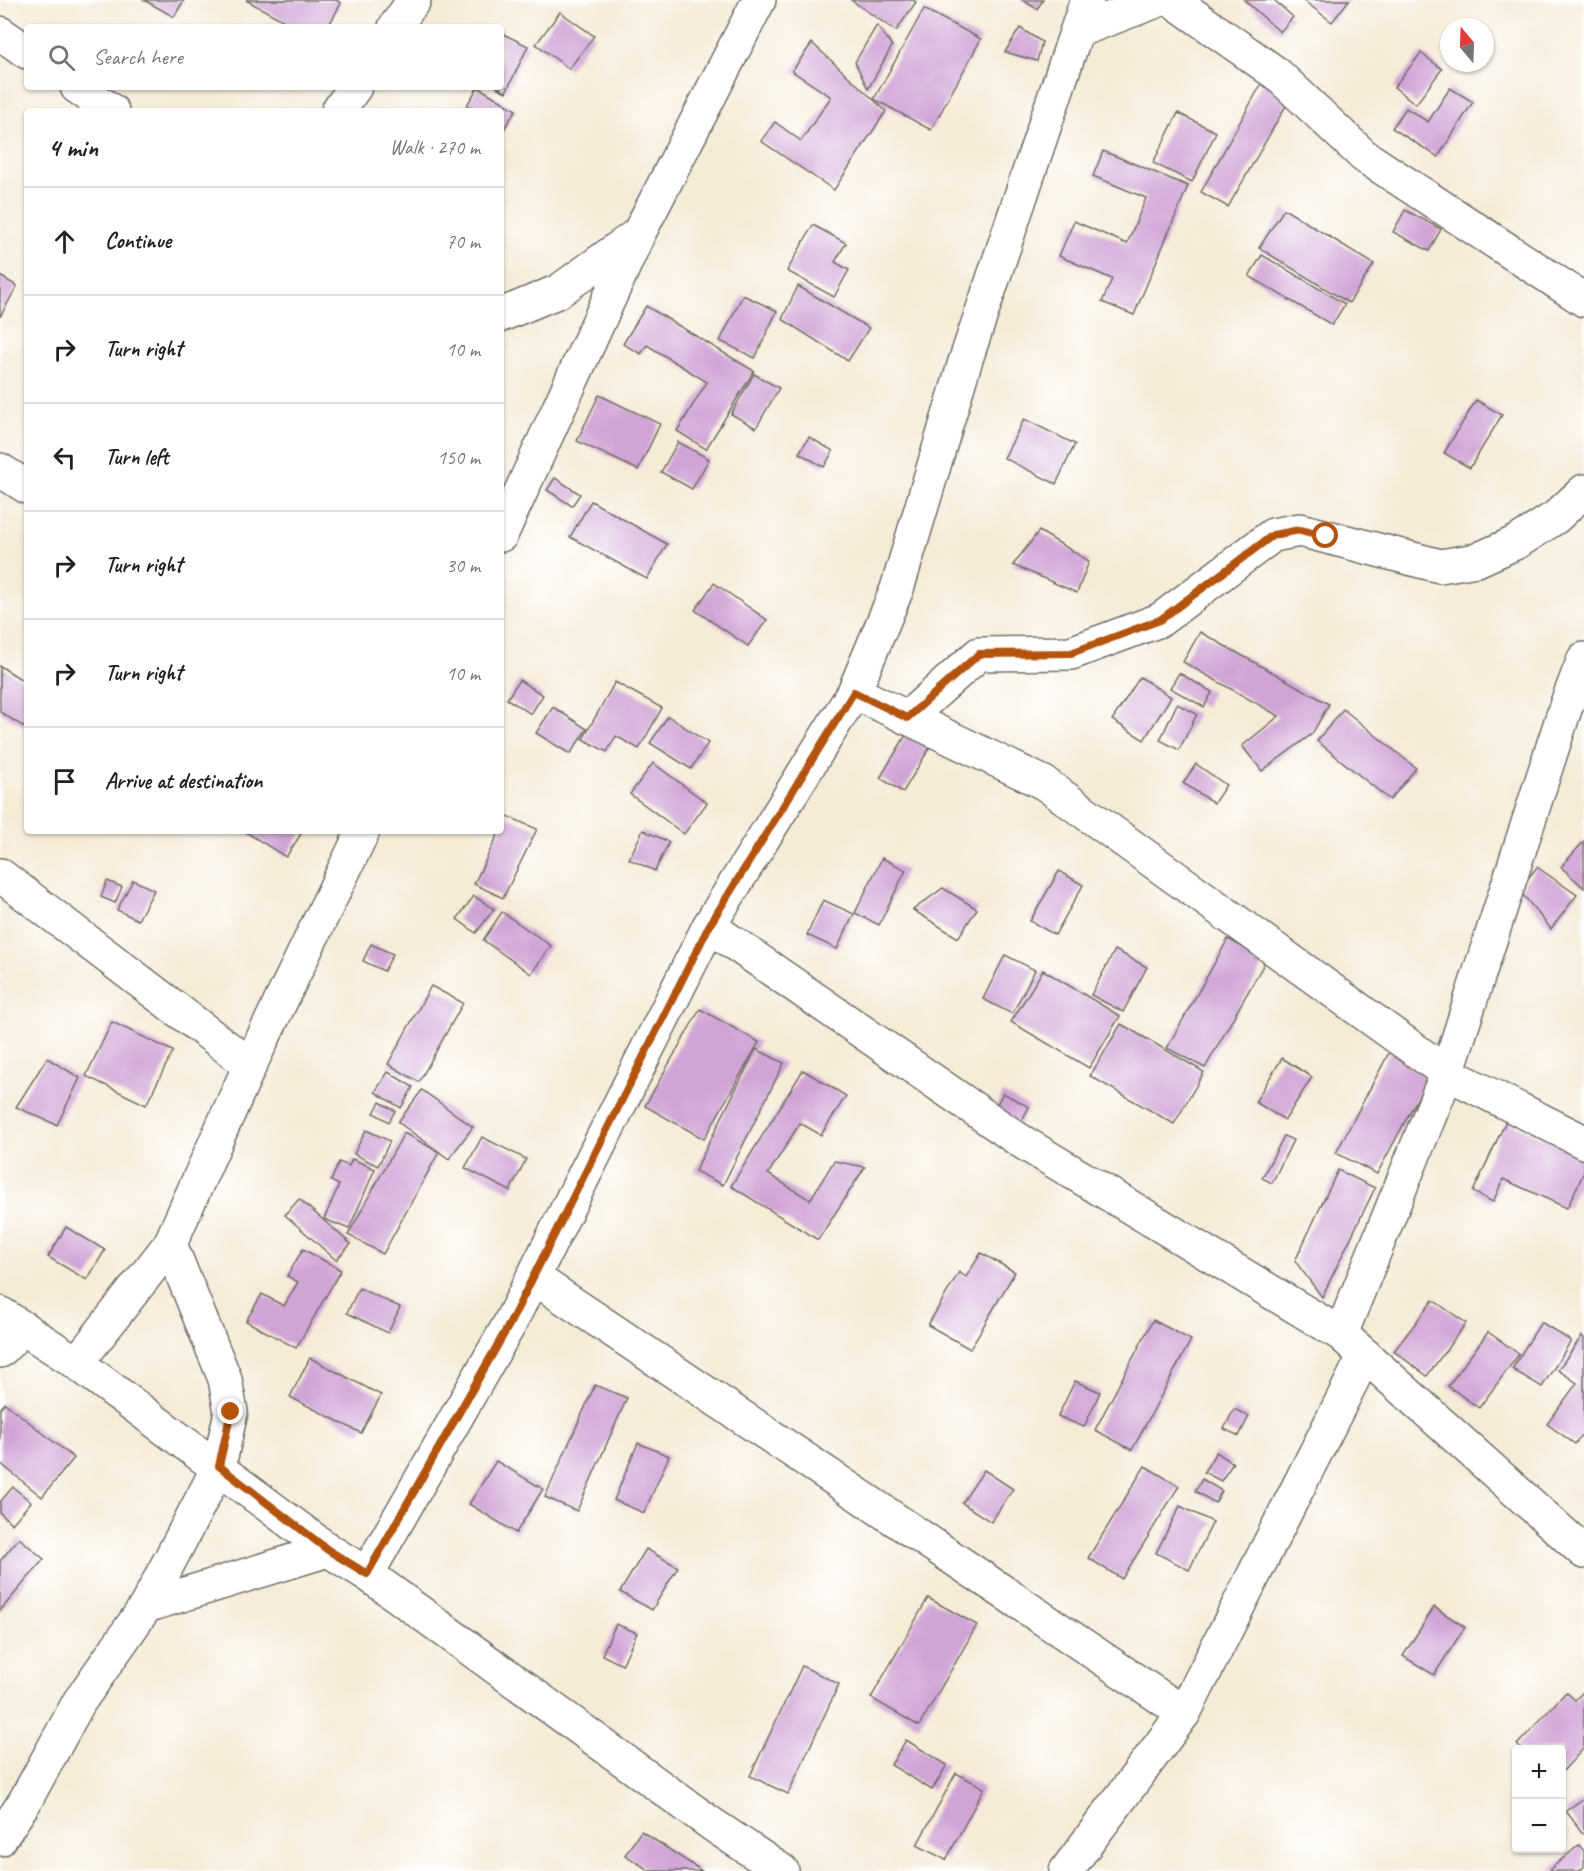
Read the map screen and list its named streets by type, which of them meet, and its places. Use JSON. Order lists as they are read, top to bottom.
{
  "north": "top",
  "page": {
    "search": "Search here",
    "heading": ["4 min", "Walk · 270 m"],
    "list": [
      ["Continue", "70 m"],
      ["Turn right", "10 m"],
      ["Turn left", "150 m"],
      ["Turn right", "30 m"],
      ["Turn right", "10 m"],
      "Arrive at destination"
    ],
    "map_buttons": ["+", "−"]
  }
}
